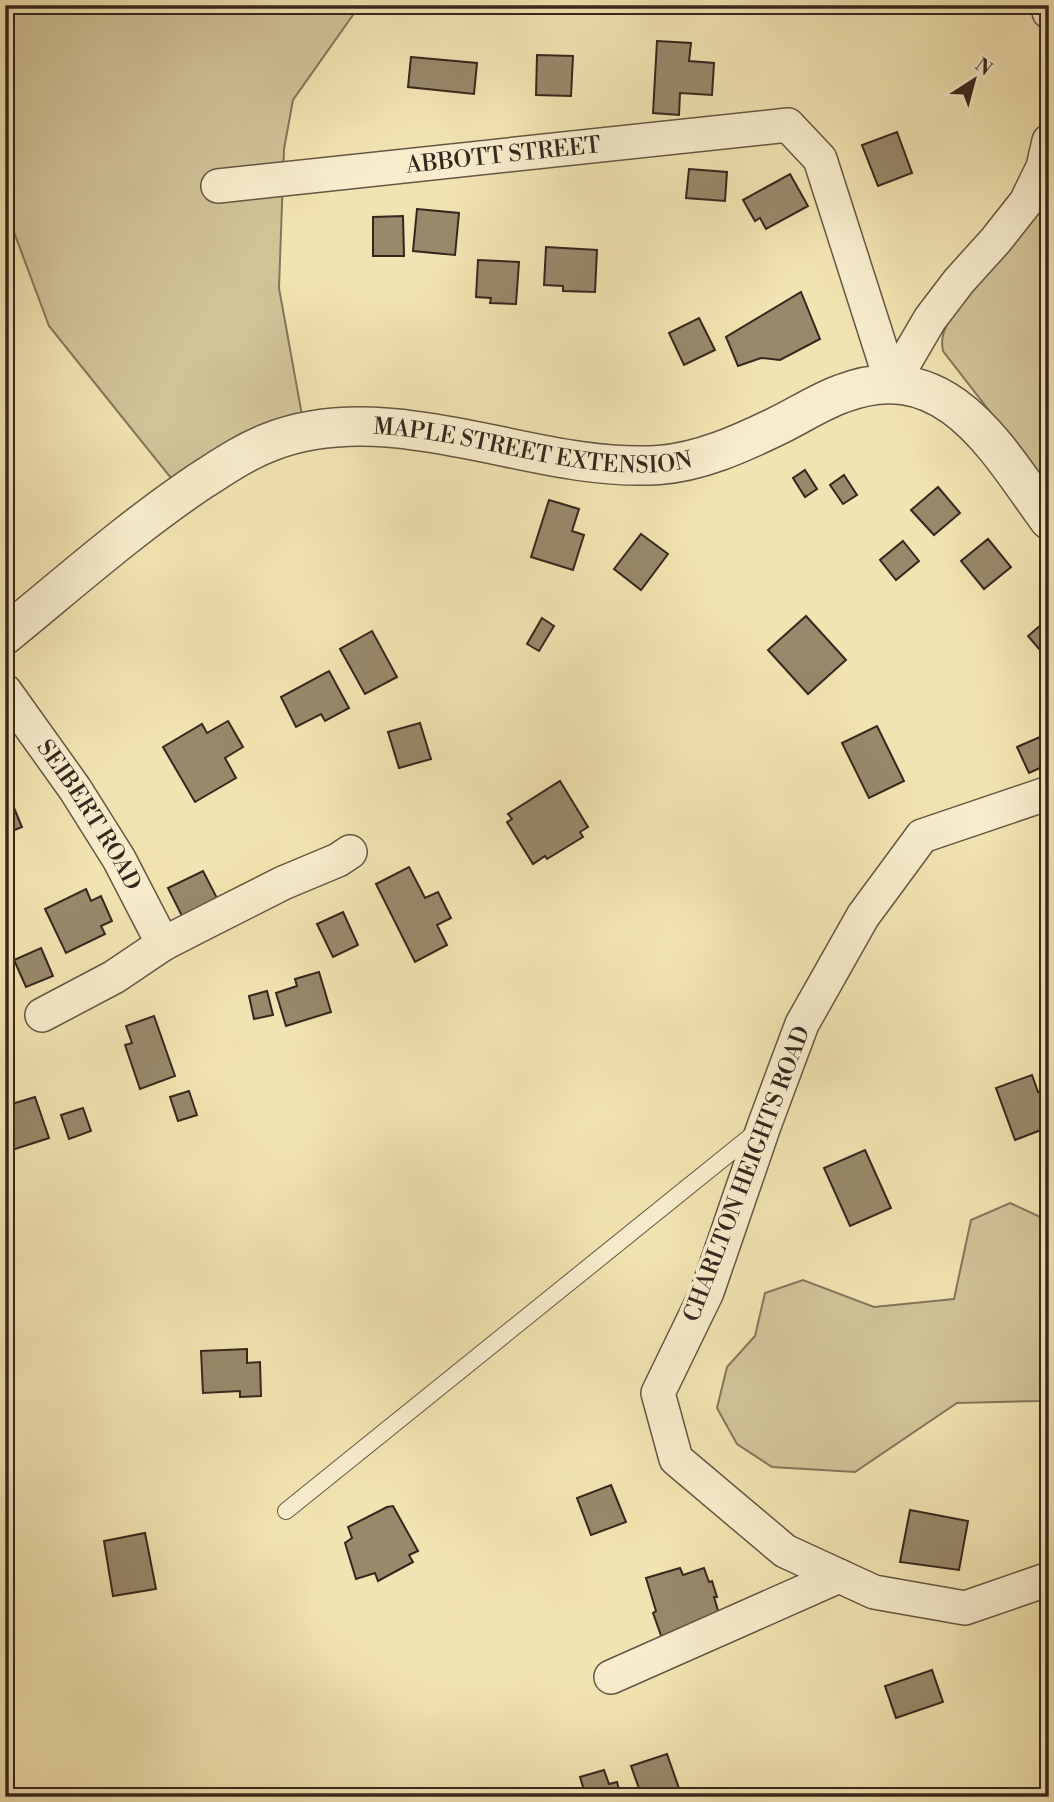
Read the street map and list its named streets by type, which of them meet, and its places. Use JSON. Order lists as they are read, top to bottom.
{
  "streets": {
    "street": [
      "ABBOTT STREET",
      "MAPLE STREET EXTENSION",
      "SEIBERT ROAD",
      "CHARLTON HEIGHTS ROAD"
    ]
  },
  "crossings": [
    ["ABBOTT STREET", "MAPLE STREET EXTENSION"]
  ],
  "north": "top right"
}
